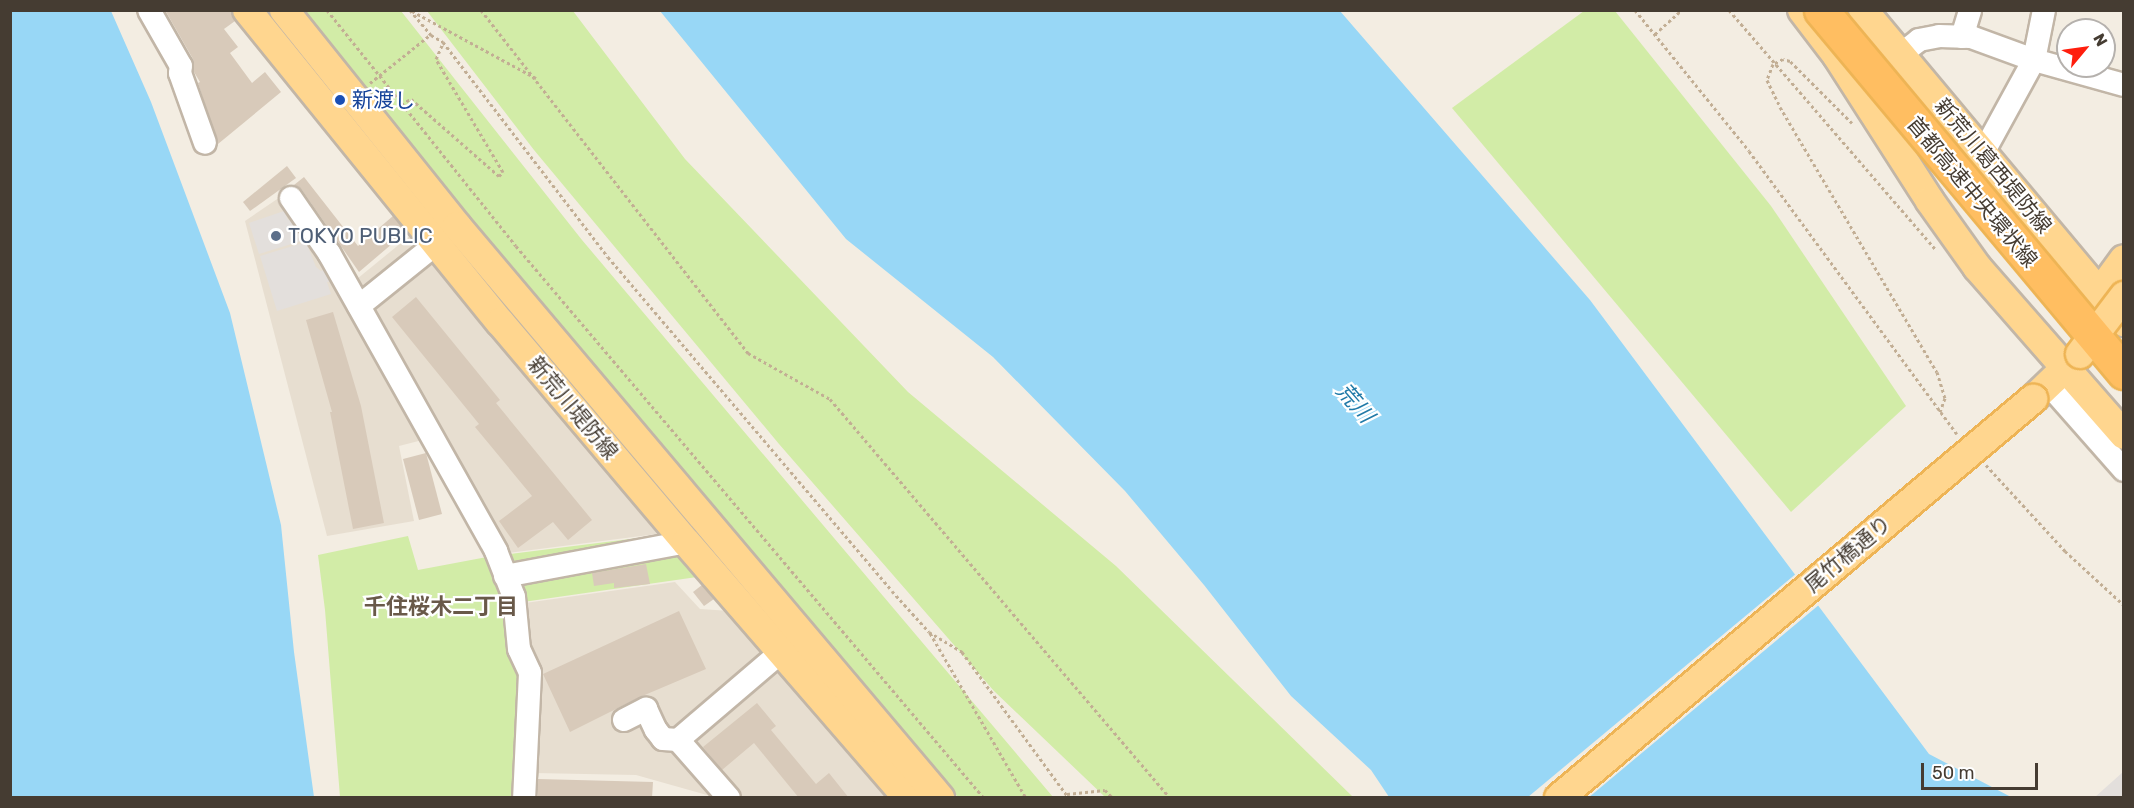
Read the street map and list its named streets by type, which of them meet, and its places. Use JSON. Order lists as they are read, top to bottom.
{
  "streets": {
    "highway": ["首都高速中央環状線"],
    "main road": ["新荒川葛西堤防線", "新荒川堤防線", "尾竹橋通り"]
  },
  "crossings": [
    ["新荒川葛西堤防線", "首都高速中央環状線"],
    ["新荒川葛西堤防線", "尾竹橋通り"]
  ],
  "districts": ["千住桜木二丁目"],
  "water": ["荒川"],
  "places": ["新渡し", "TOKYO PUBLIC"],
  "scale_bar": "50 m",
  "north": "top right"
}
